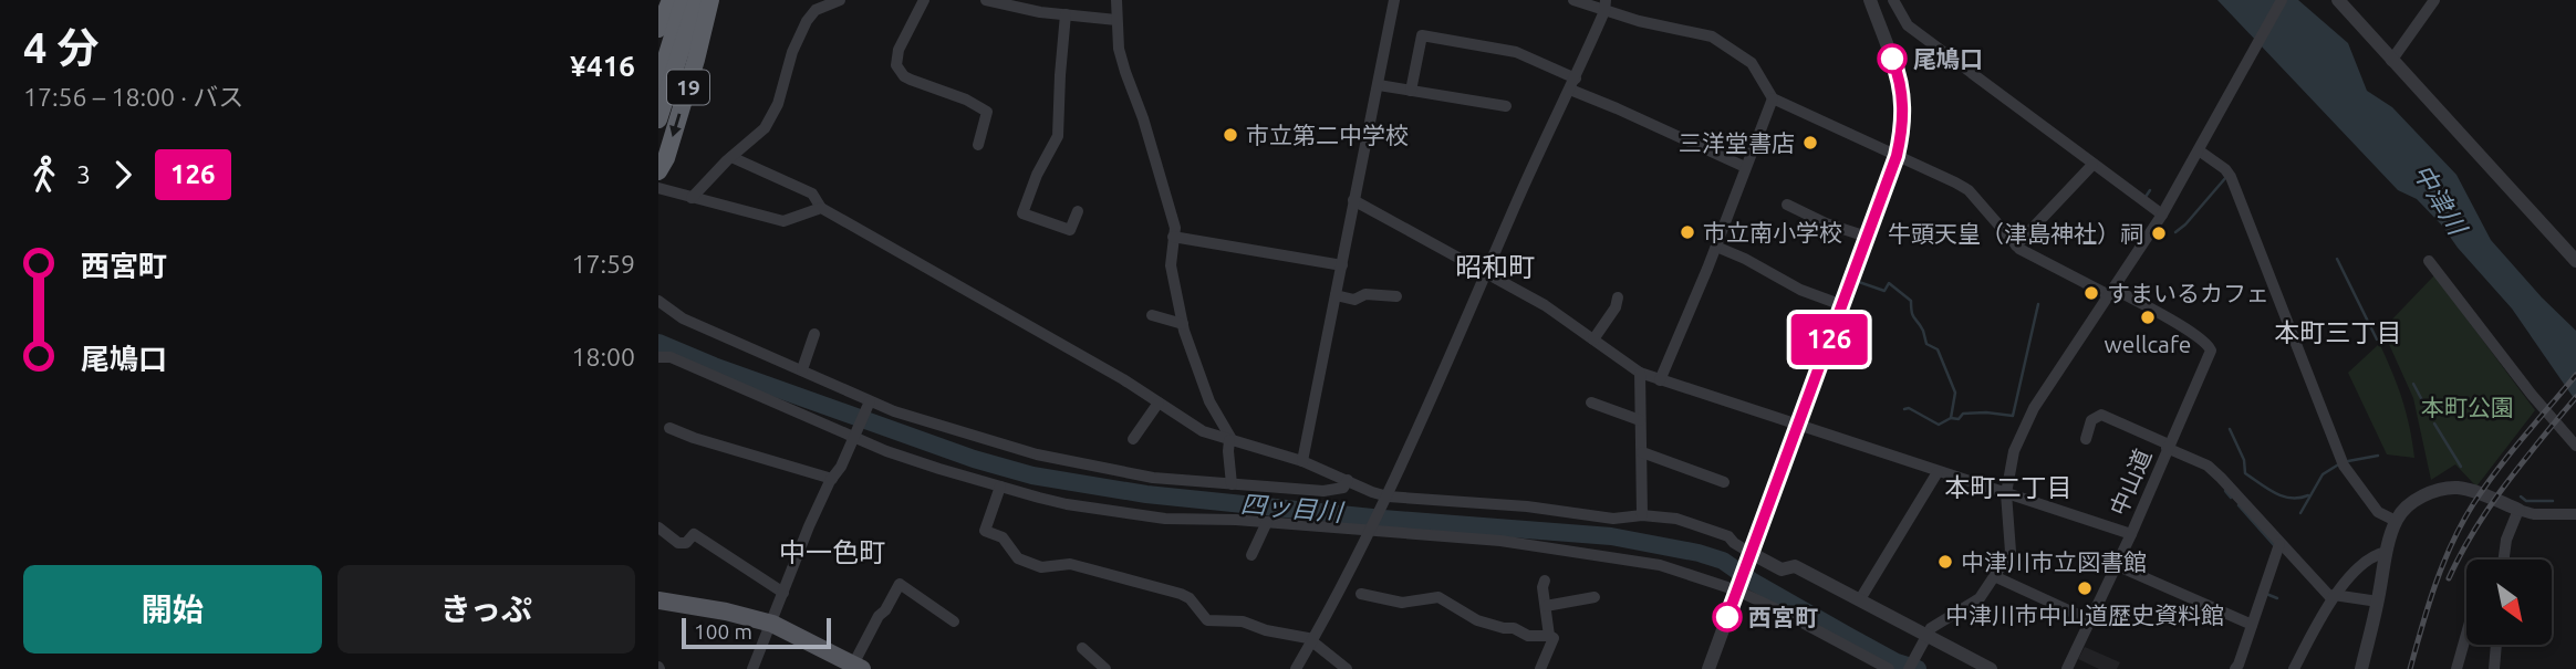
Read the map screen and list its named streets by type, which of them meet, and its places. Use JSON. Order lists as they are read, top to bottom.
{
  "streets": {
    "highway": ["19"],
    "street": ["中山道"]
  },
  "districts": [
    "昭和町",
    "本町三丁目",
    "本町二丁目",
    "中一色町"
  ],
  "water": ["中津川", "四ッ目川"],
  "parks": ["本町公園"],
  "places": [
    "尾鳩口",
    "市立第二中学校",
    "三洋堂書店",
    "市立南小学校",
    "牛頭天皇（津島神社）祠",
    "すまいるカフェ",
    "wellcafe",
    "中津川市立図書館",
    "中津川市中山道歴史資料館",
    "西宮町"
  ],
  "lines": ["bus line 126"],
  "scale_bar": "100 m",
  "north": "bottom right",
  "page": {
    "heading": ["4 分", "17:56 – 18:00 · バス", "¥416"],
    "on_map": "126",
    "legs": ["3", "126"],
    "list": [
      {
        "name": "西宮町",
        "value": "17:59"
      },
      {
        "name": "尾鳩口",
        "value": "18:00"
      }
    ],
    "buttons": ["開始", "きっぷ"],
    "scale": "100 m"
  }
}
